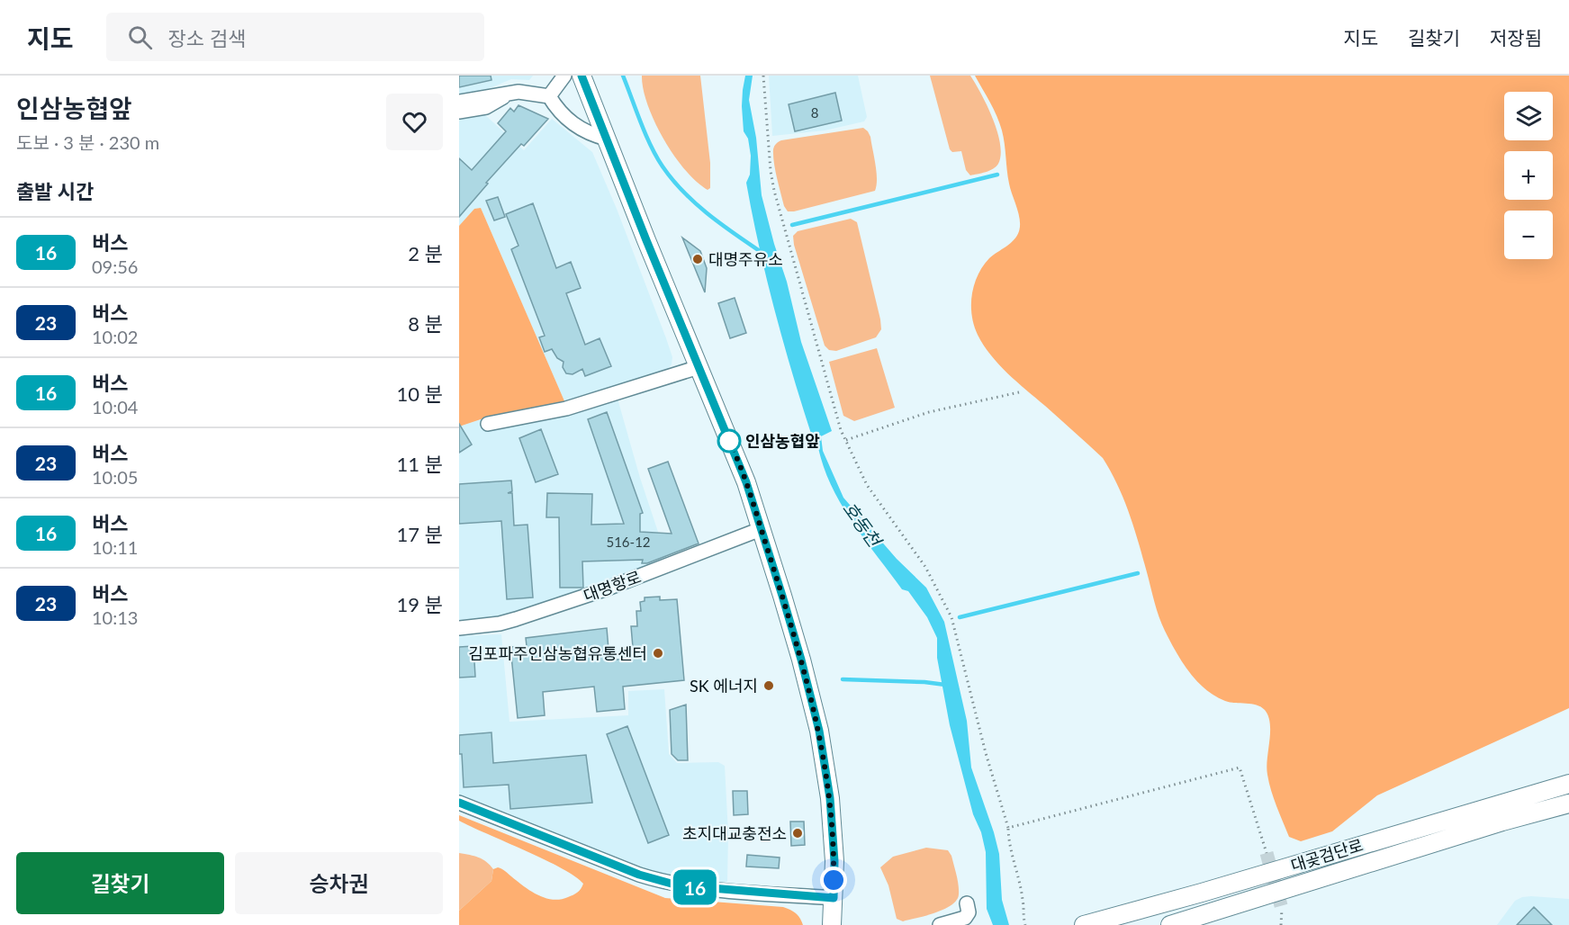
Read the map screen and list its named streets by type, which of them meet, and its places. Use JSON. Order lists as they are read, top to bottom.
{
  "streets": {
    "main road": ["대곶검단로"],
    "street": ["대명항로"]
  },
  "water": ["호동천"],
  "places": [
    "대명주유소",
    "인삼농협앞",
    "김포파주인삼농협유통센터",
    "SK 에너지",
    "초지대교충전소"
  ],
  "lines": ["bus line 16"],
  "house_numbers": ["8", "516-12"],
  "page": {
    "header": "지도",
    "search": "장소 검색",
    "nav": ["지도", "길찾기", "저장됨"],
    "heading": [
      ["인삼농협앞", "도보 · 3 분 · 230 m"],
      "출발 시간"
    ],
    "on_map": "16",
    "map_buttons": ["+", "−"],
    "list": [
      {
        "mark": "16",
        "name": "버스",
        "note": "09:56",
        "value": "2 분"
      },
      {
        "mark": "23",
        "name": "버스",
        "note": "10:02",
        "value": "8 분"
      },
      {
        "mark": "16",
        "name": "버스",
        "note": "10:04",
        "value": "10 분"
      },
      {
        "mark": "23",
        "name": "버스",
        "note": "10:05",
        "value": "11 분"
      },
      {
        "mark": "16",
        "name": "버스",
        "note": "10:11",
        "value": "17 분"
      },
      {
        "mark": "23",
        "name": "버스",
        "note": "10:13",
        "value": "19 분"
      }
    ],
    "buttons": ["길찾기", "승차권"]
  }
}
